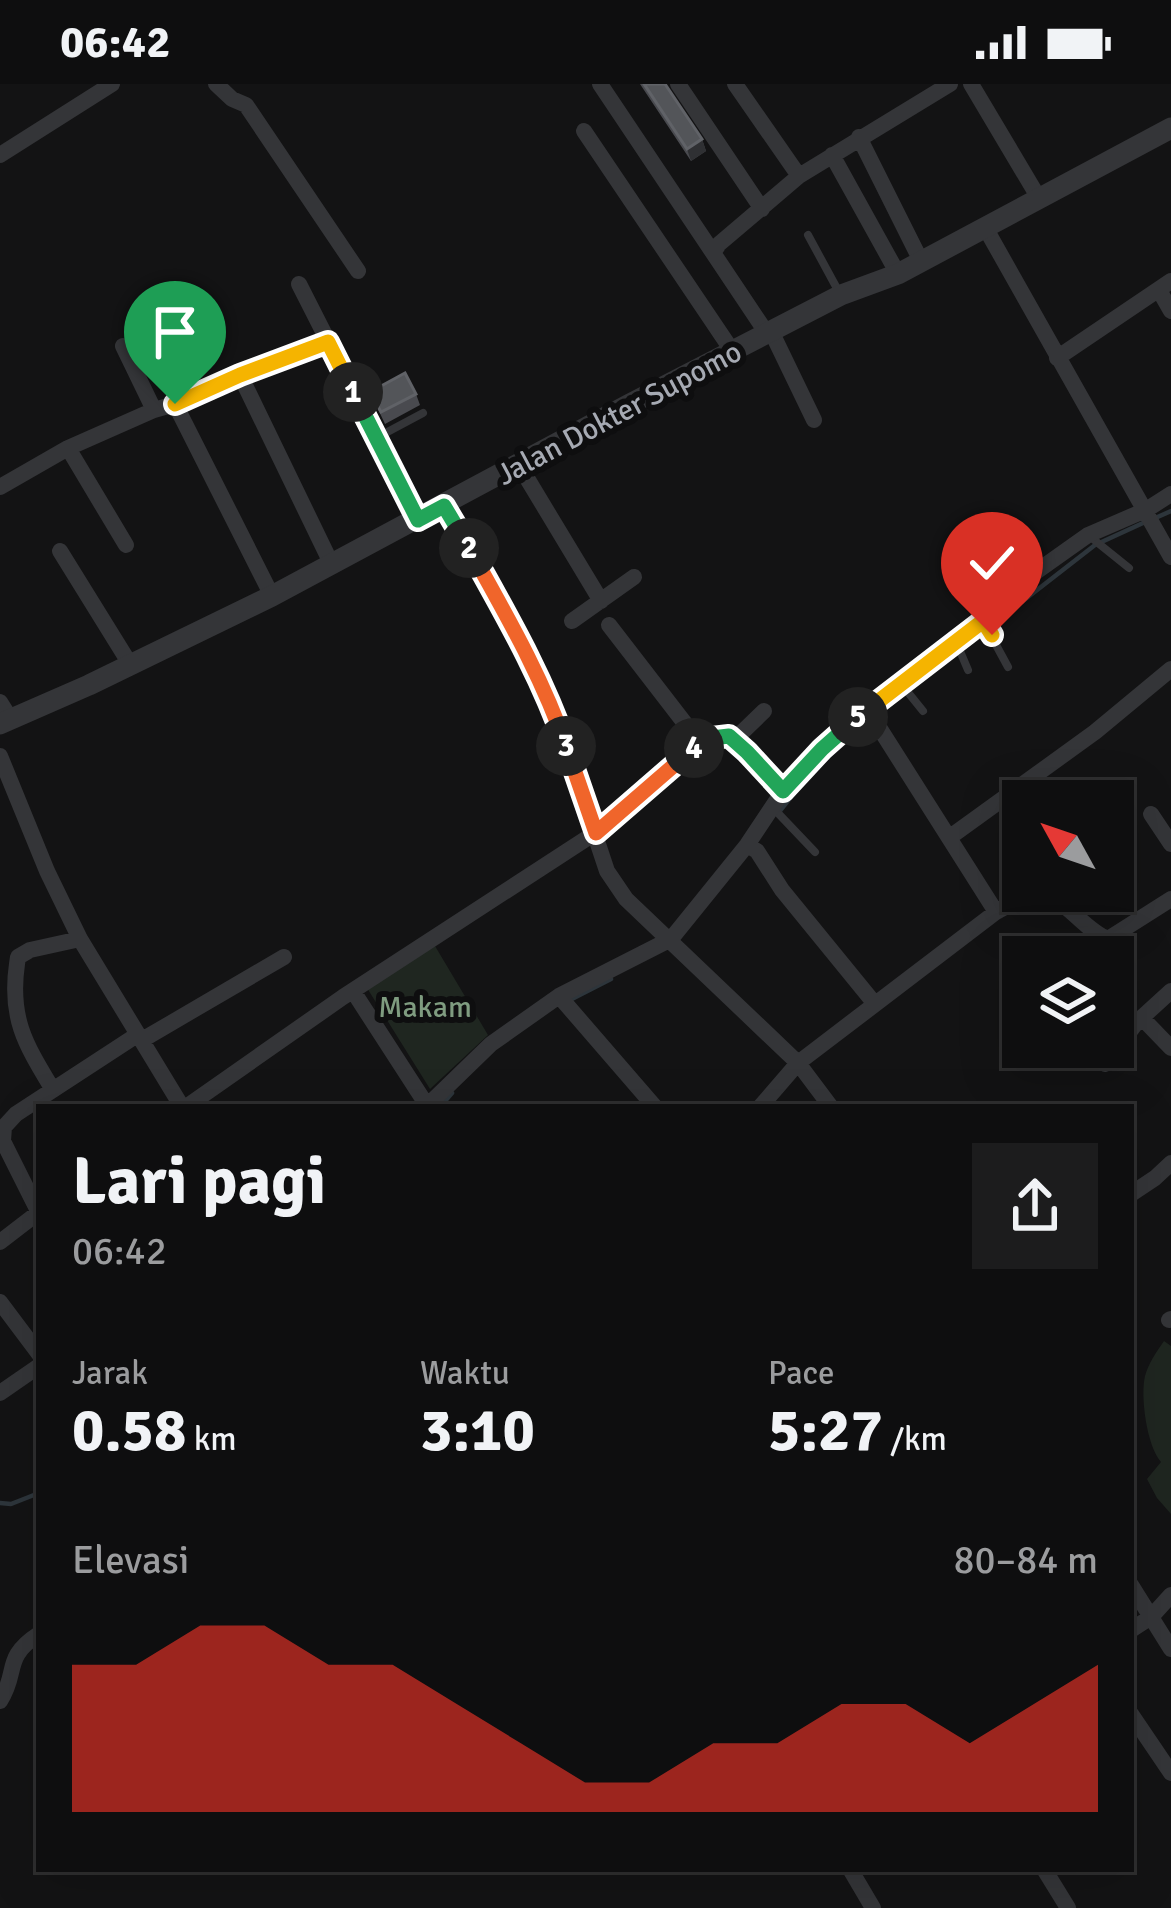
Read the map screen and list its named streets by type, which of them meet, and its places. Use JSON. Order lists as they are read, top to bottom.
{
  "streets": {
    "street": ["Jalan Dokter Supomo"]
  },
  "parks": ["Makam"],
  "north": "top left",
  "page": {
    "status": "06:42",
    "pins": [
      "1",
      "2",
      "5",
      "3",
      "4"
    ],
    "heading": ["Lari pagi", "06:42"],
    "stats": [
      ["Jarak", "0.58 km"],
      ["Waktu", "3:10"],
      ["Pace", "5:27 /km"]
    ],
    "chart": ["Elevasi", "80–84 m"]
  }
}
